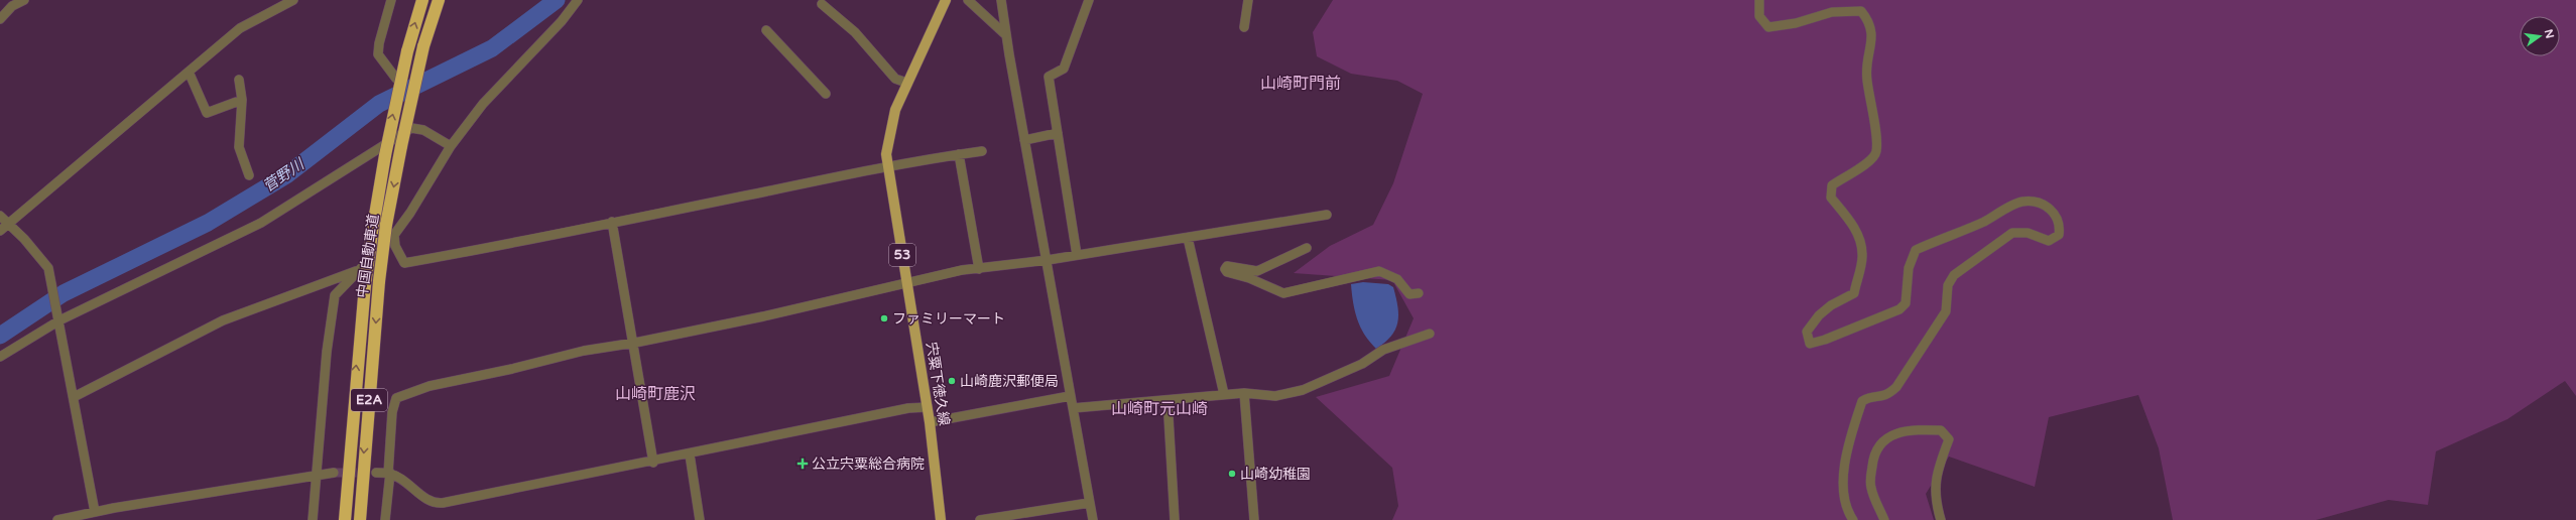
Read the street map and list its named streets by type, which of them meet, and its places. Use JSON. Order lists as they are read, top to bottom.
{
  "streets": {
    "highway": ["中国自動車道", "E2A"],
    "main road": ["53", "宍粟下徳久線"]
  },
  "districts": ["山崎町門前", "山崎町鹿沢", "山崎町元山崎"],
  "water": ["菅野川"],
  "places": {
    "other": ["ファミリーマート", "山崎鹿沢郵便局", "山崎幼稚園"],
    "health": ["公立宍粟総合病院"]
  },
  "north": "right"
}
